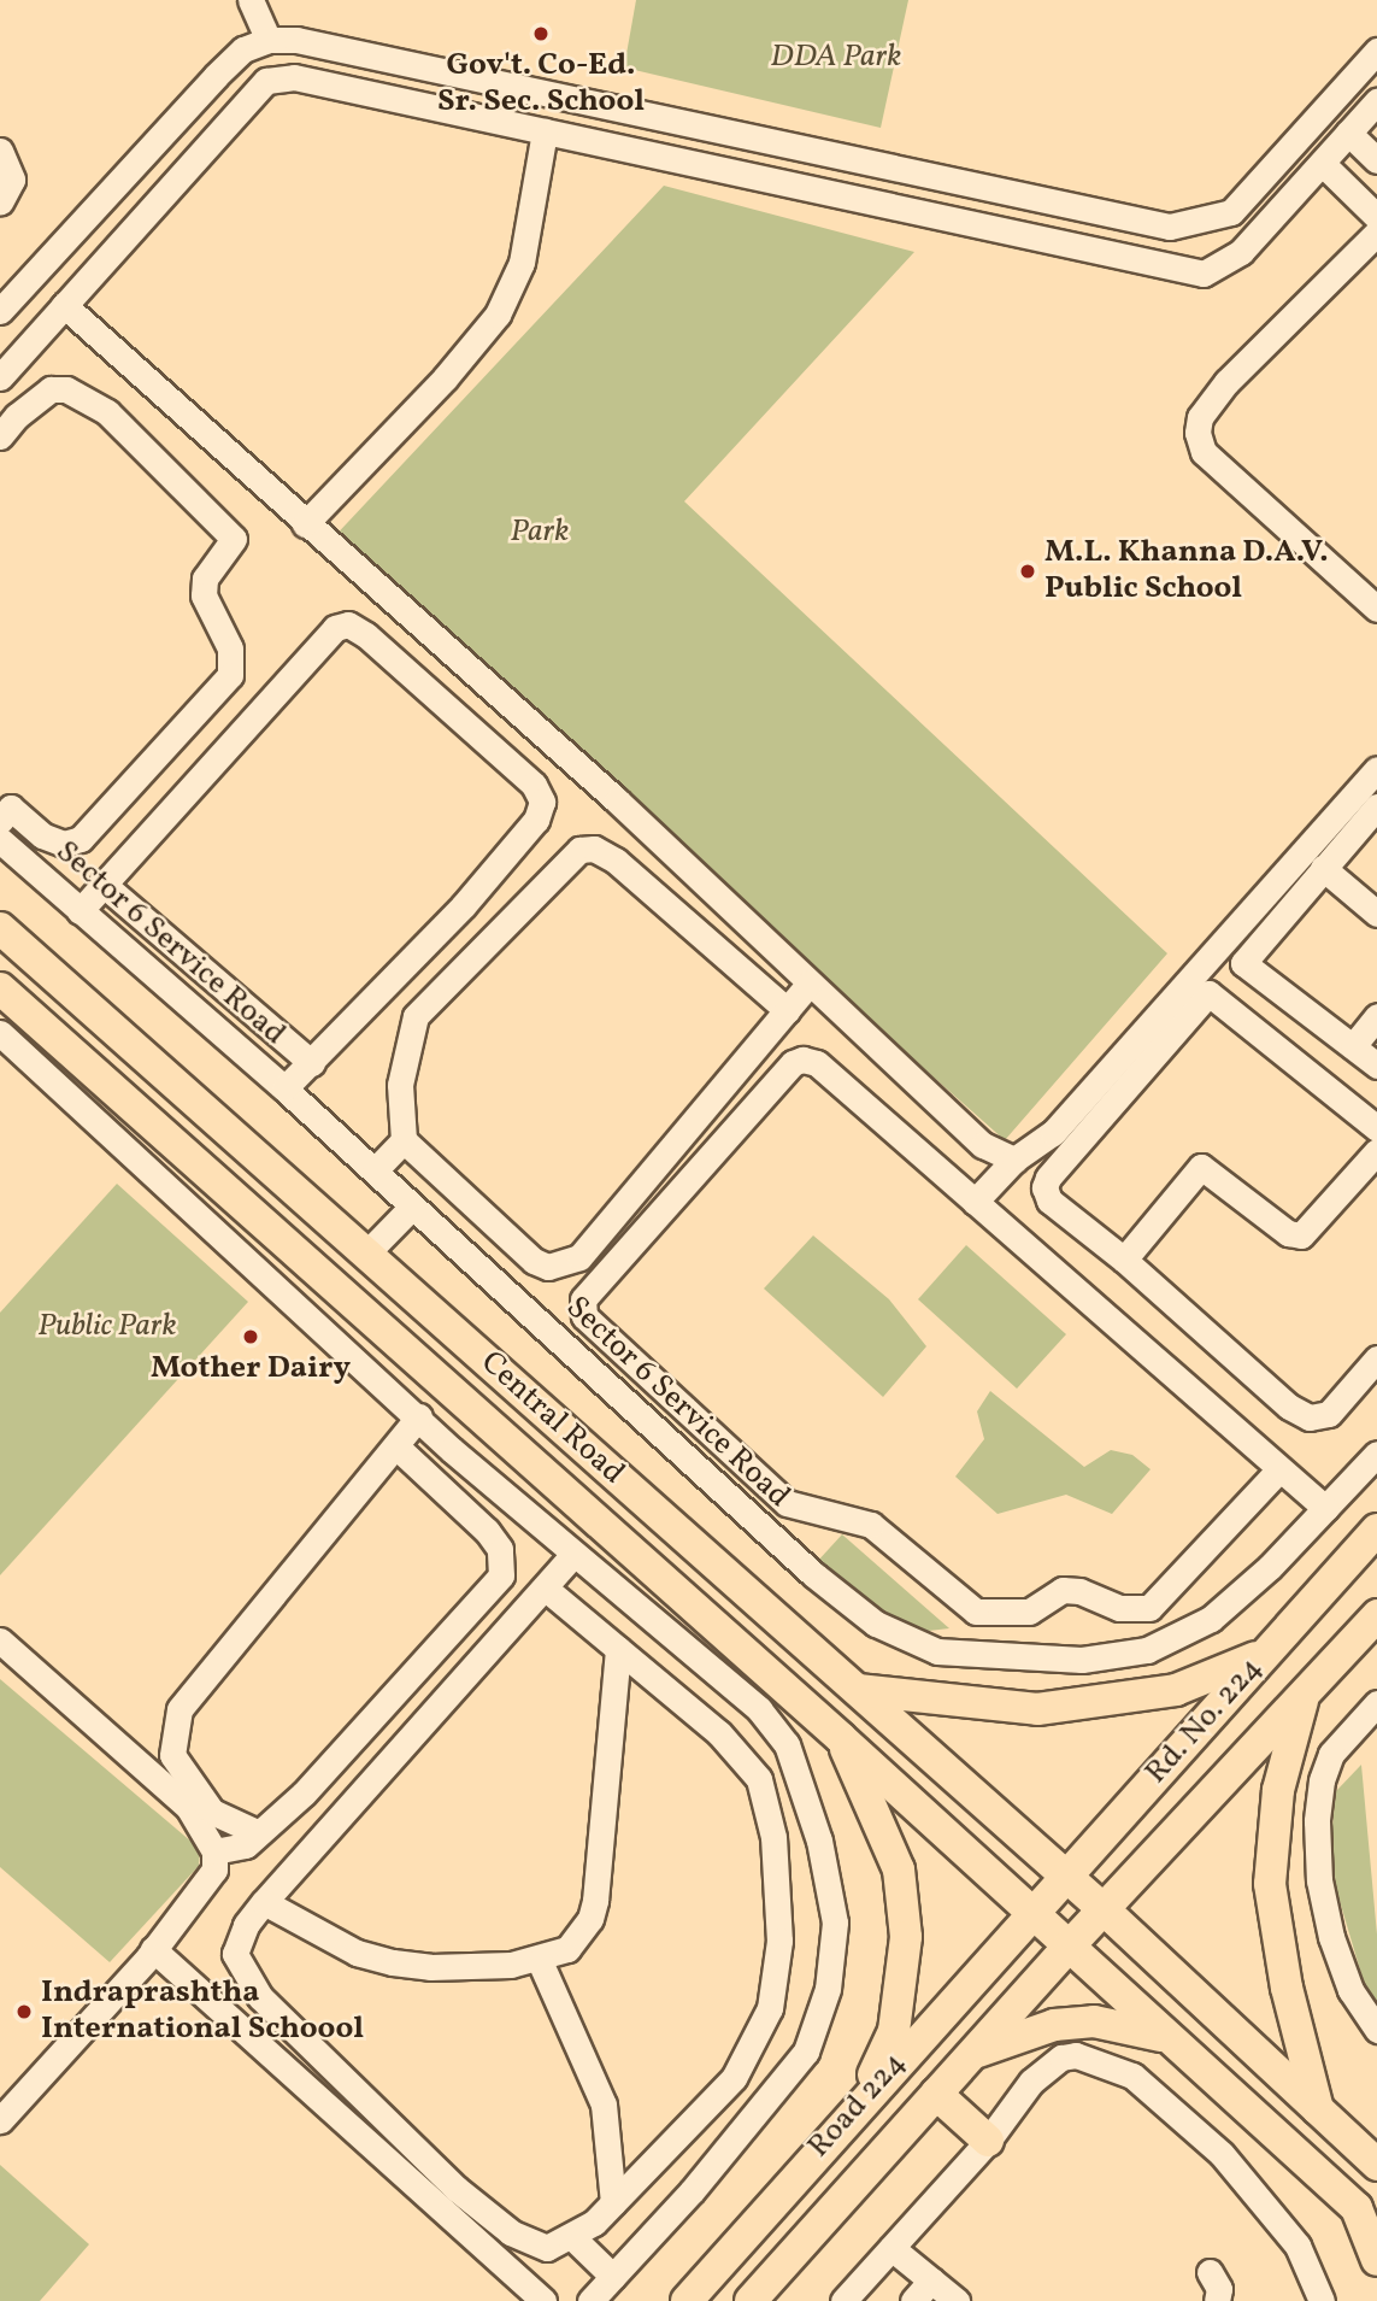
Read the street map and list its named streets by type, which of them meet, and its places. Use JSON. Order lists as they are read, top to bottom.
{
  "streets": {
    "main road": ["Central Road", "Rd. No. 224", "Road 224"],
    "street": ["Sector 6 Service Road"]
  },
  "crossings": [
    ["Central Road", "Rd. No. 224"],
    ["Central Road", "Road 224"],
    ["Rd. No. 224", "Road 224"]
  ],
  "parks": ["DDA Park", "Park", "Public Park"],
  "places": [
    "Gov't. Co-Ed. Sr. Sec. School",
    "M.L. Khanna D.A.V. Public School",
    "Mother Dairy",
    "Indraprashtha International Schoool"
  ]
}
